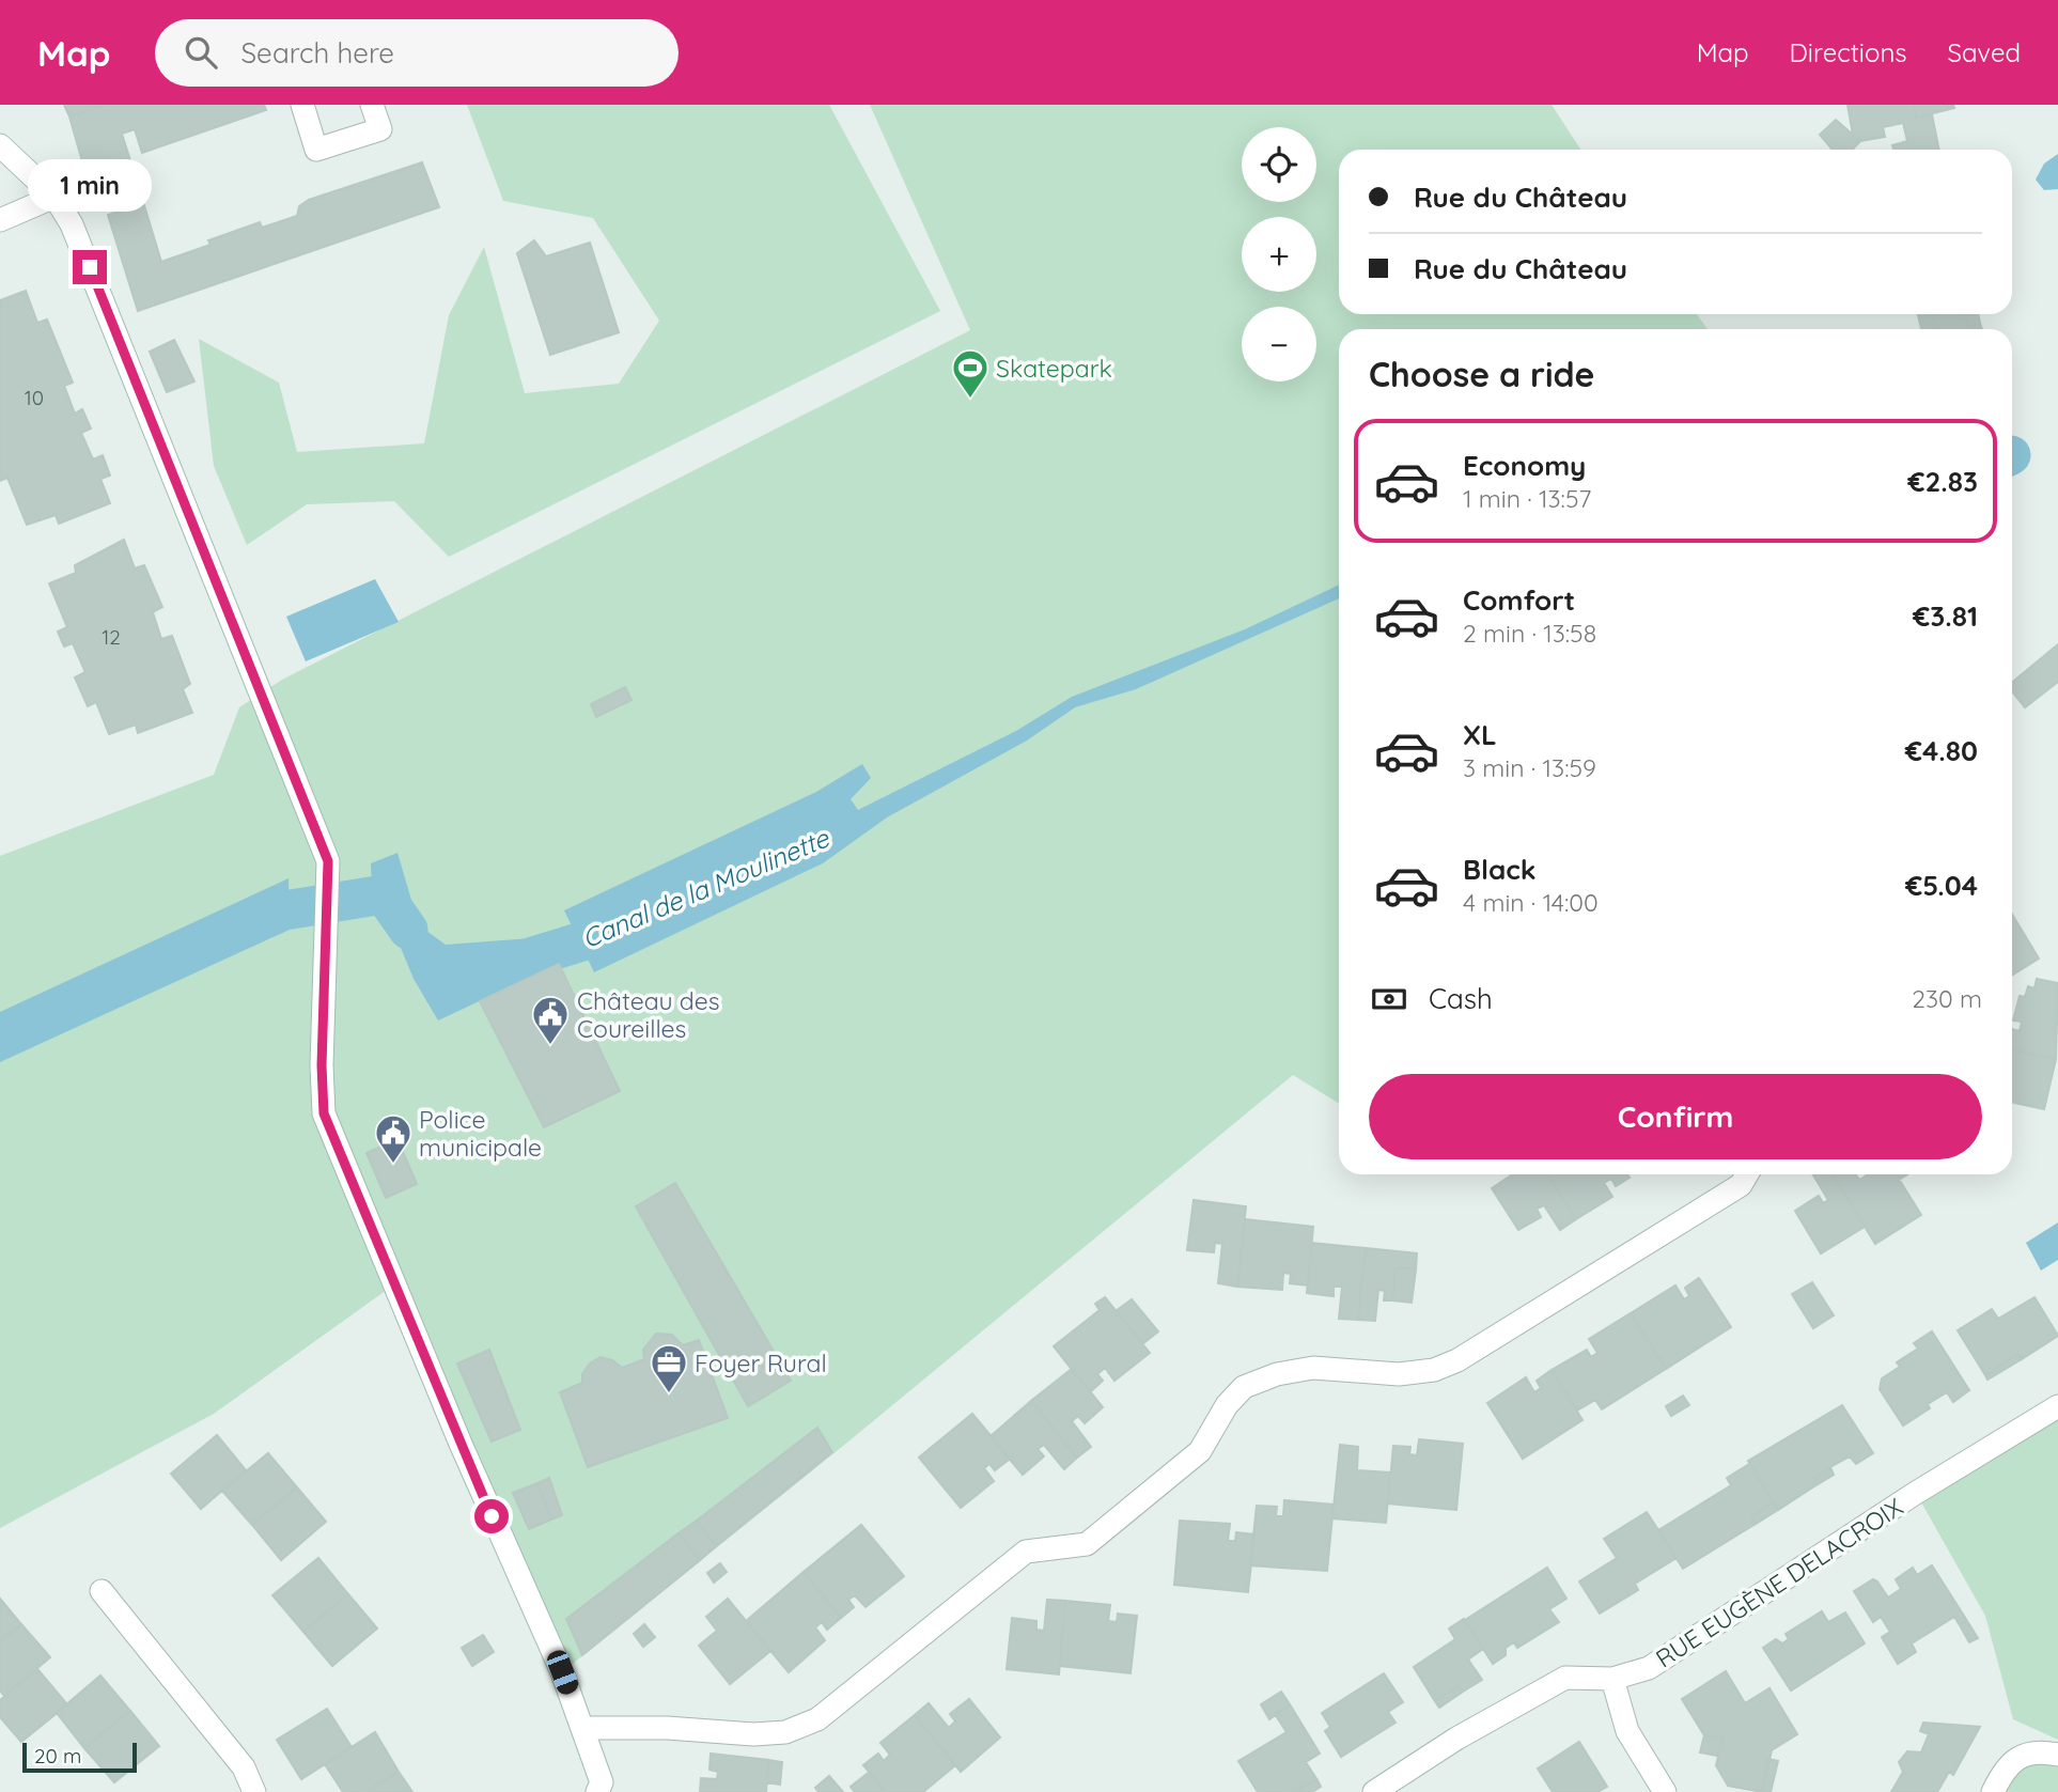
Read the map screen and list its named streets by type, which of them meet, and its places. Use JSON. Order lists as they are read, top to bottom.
{
  "streets": {
    "street": ["RUE EUGÈNE DELACROIX"]
  },
  "water": ["Canal de la Moulinette"],
  "places": {
    "sports": ["Skatepark"],
    "public building": ["Château des Coureilles", "Police municipale"],
    "office": ["Foyer Rural"]
  },
  "house_numbers": ["10", "12"],
  "scale_bar": "20 m",
  "page": {
    "header": "Map",
    "search": "Search here",
    "nav": ["Map", "Directions", "Saved"],
    "map_buttons": ["+", "−"],
    "banner": ["Rue du Château", "Rue du Château"],
    "bubble": "1 min",
    "heading": "Choose a ride",
    "list": [
      {
        "name": "Economy",
        "note": "1 min · 13:57",
        "value": "€2.83"
      },
      {
        "name": "Comfort",
        "note": "2 min · 13:58",
        "value": "€3.81"
      },
      {
        "name": "XL",
        "note": "3 min · 13:59",
        "value": "€4.80"
      },
      {
        "name": "Black",
        "note": "4 min · 14:00",
        "value": "€5.04"
      }
    ],
    "pay": ["Cash", "230 m"],
    "buttons": "Confirm",
    "scale": "20 m"
  }
}
